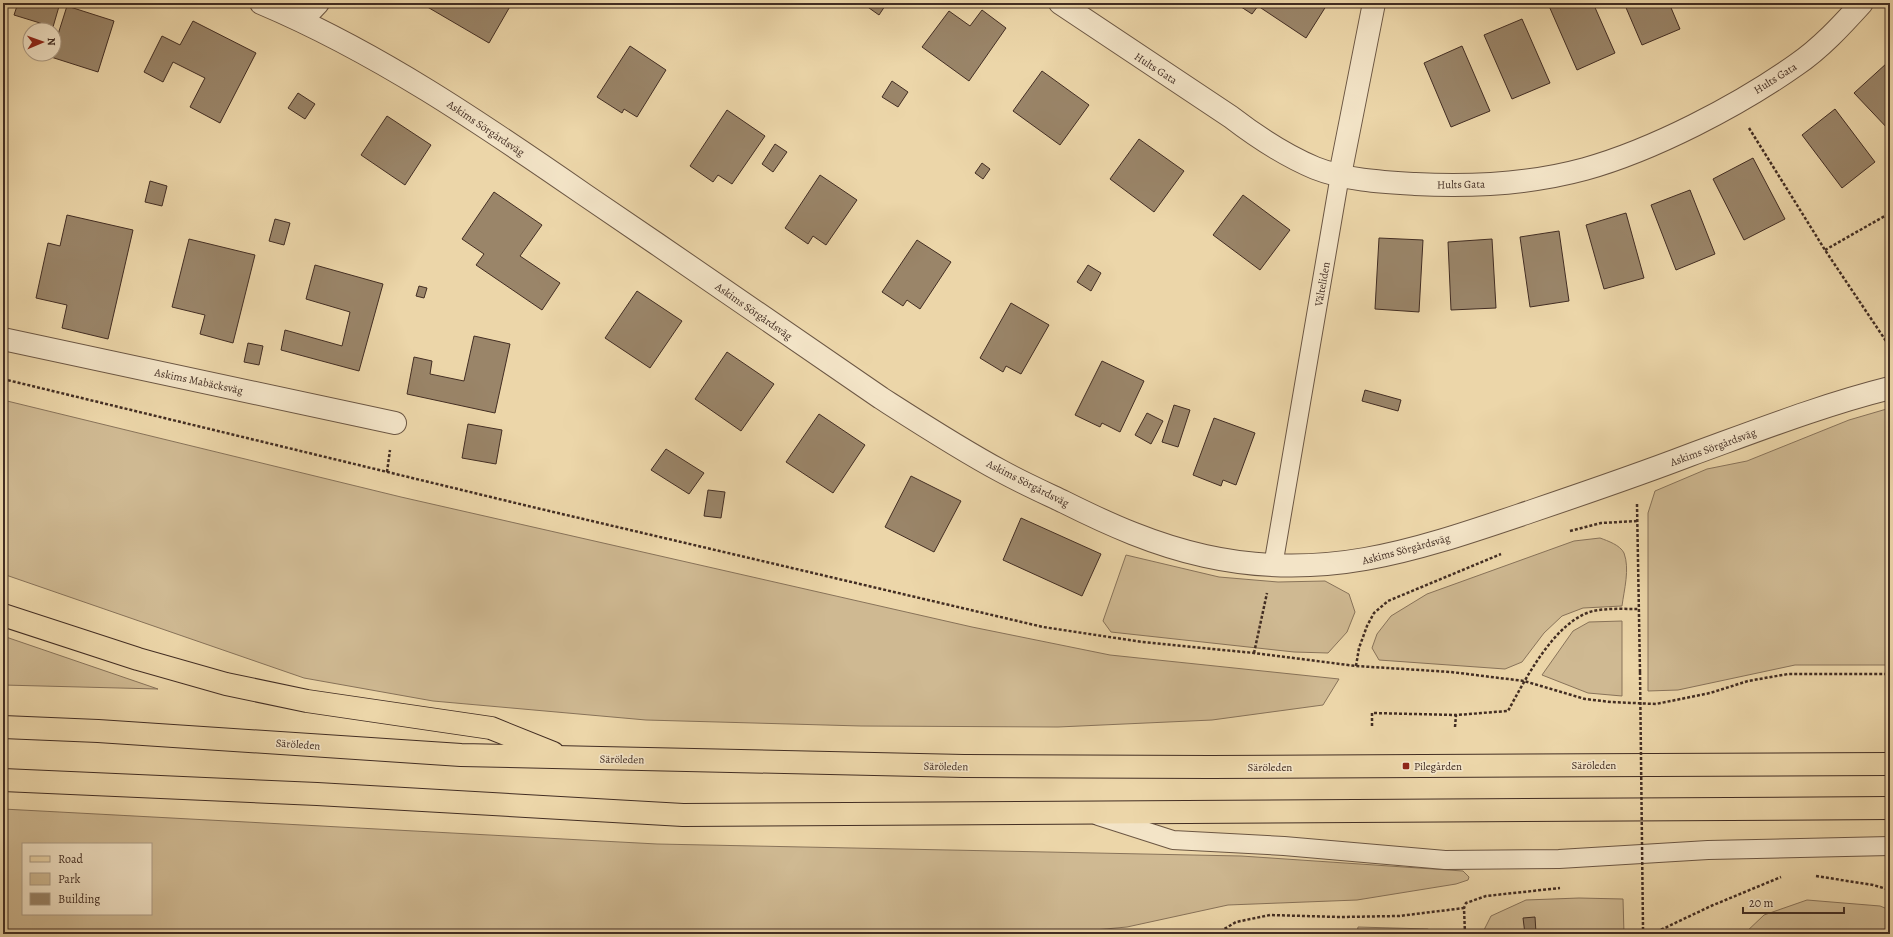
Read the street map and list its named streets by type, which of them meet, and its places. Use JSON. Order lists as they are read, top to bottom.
{
  "streets": {
    "main road": ["Säröleden"],
    "street": [
      "Hults Gata",
      "Askims Sörgårdsväg",
      "Välteliden",
      "Askims Mabäcksväg"
    ]
  },
  "crossings": [
    ["Hults Gata", "Välteliden"],
    ["Askims Sörgårdsväg", "Välteliden"]
  ],
  "places": {
    "transit": ["Pilegården"]
  },
  "legend": ["Road", "Park", "Building"],
  "scale_bar": "20 m",
  "north": "right"
}
